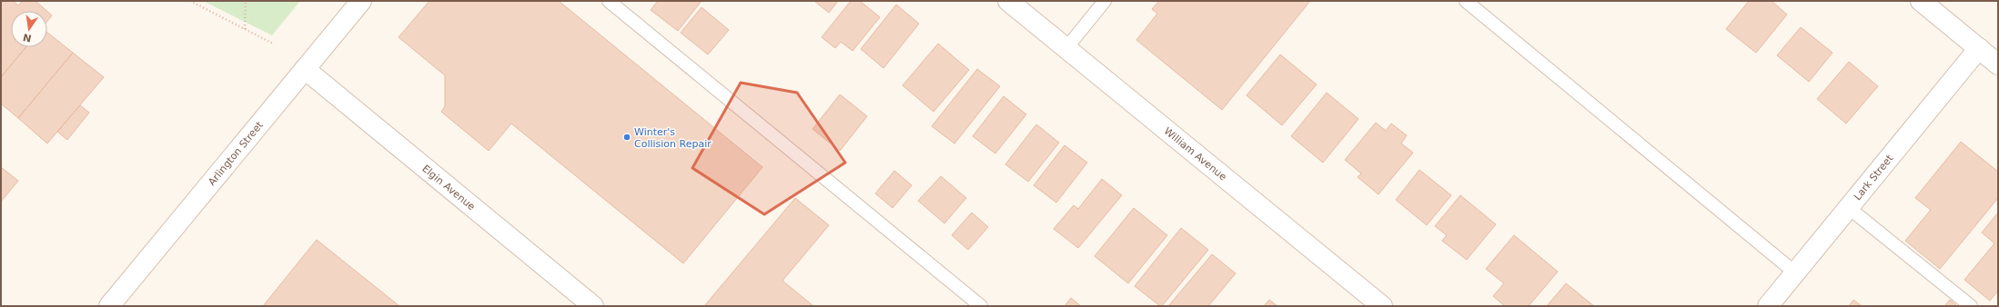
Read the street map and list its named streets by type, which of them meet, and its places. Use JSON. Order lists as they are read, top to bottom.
{
  "streets": {
    "main road": [
      "Arlington Street",
      "William Avenue",
      "Lark Street",
      "Elgin Avenue"
    ]
  },
  "crossings": [
    ["Arlington Street", "Elgin Avenue"]
  ],
  "places": ["Winter's Collision Repair"],
  "north": "bottom"
}
